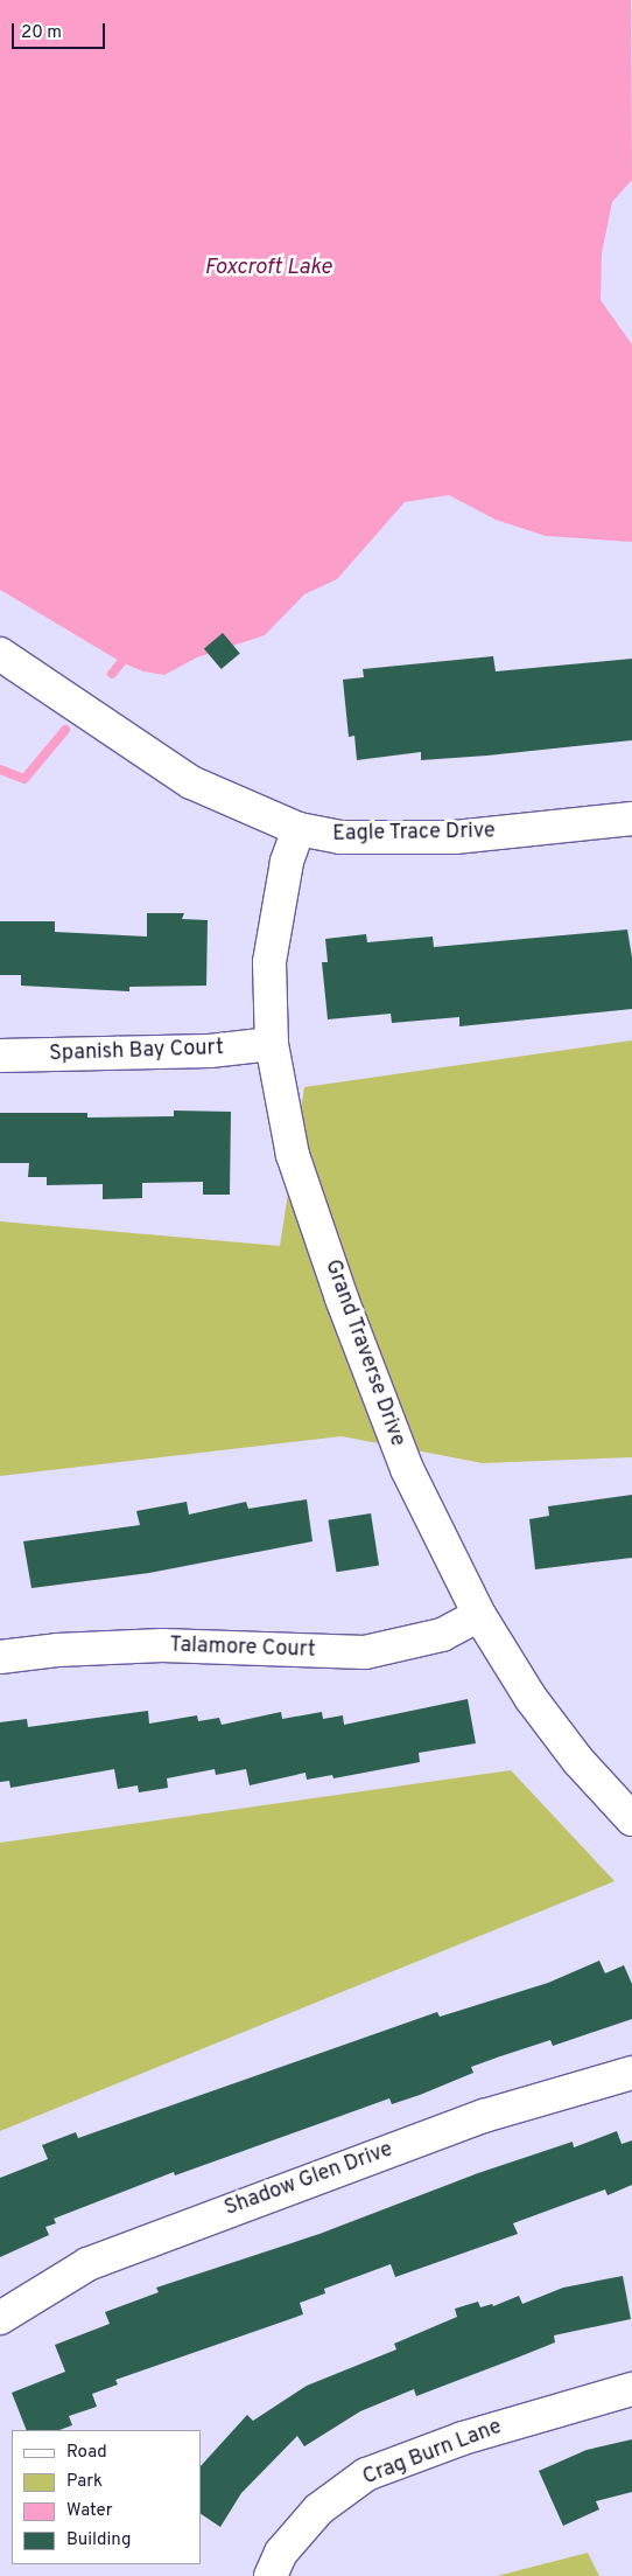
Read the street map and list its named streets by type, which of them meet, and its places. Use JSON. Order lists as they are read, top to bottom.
{
  "streets": {
    "street": [
      "Eagle Trace Drive",
      "Spanish Bay Court",
      "Grand Traverse Drive",
      "Talamore Court",
      "Shadow Glen Drive",
      "Crag Burn Lane"
    ]
  },
  "crossings": [
    ["Eagle Trace Drive", "Grand Traverse Drive"],
    ["Spanish Bay Court", "Grand Traverse Drive"],
    ["Grand Traverse Drive", "Talamore Court"]
  ],
  "water": ["Foxcroft Lake"],
  "legend": [
    "Road",
    "Park",
    "Water",
    "Building"
  ],
  "scale_bar": "20 m"
}
